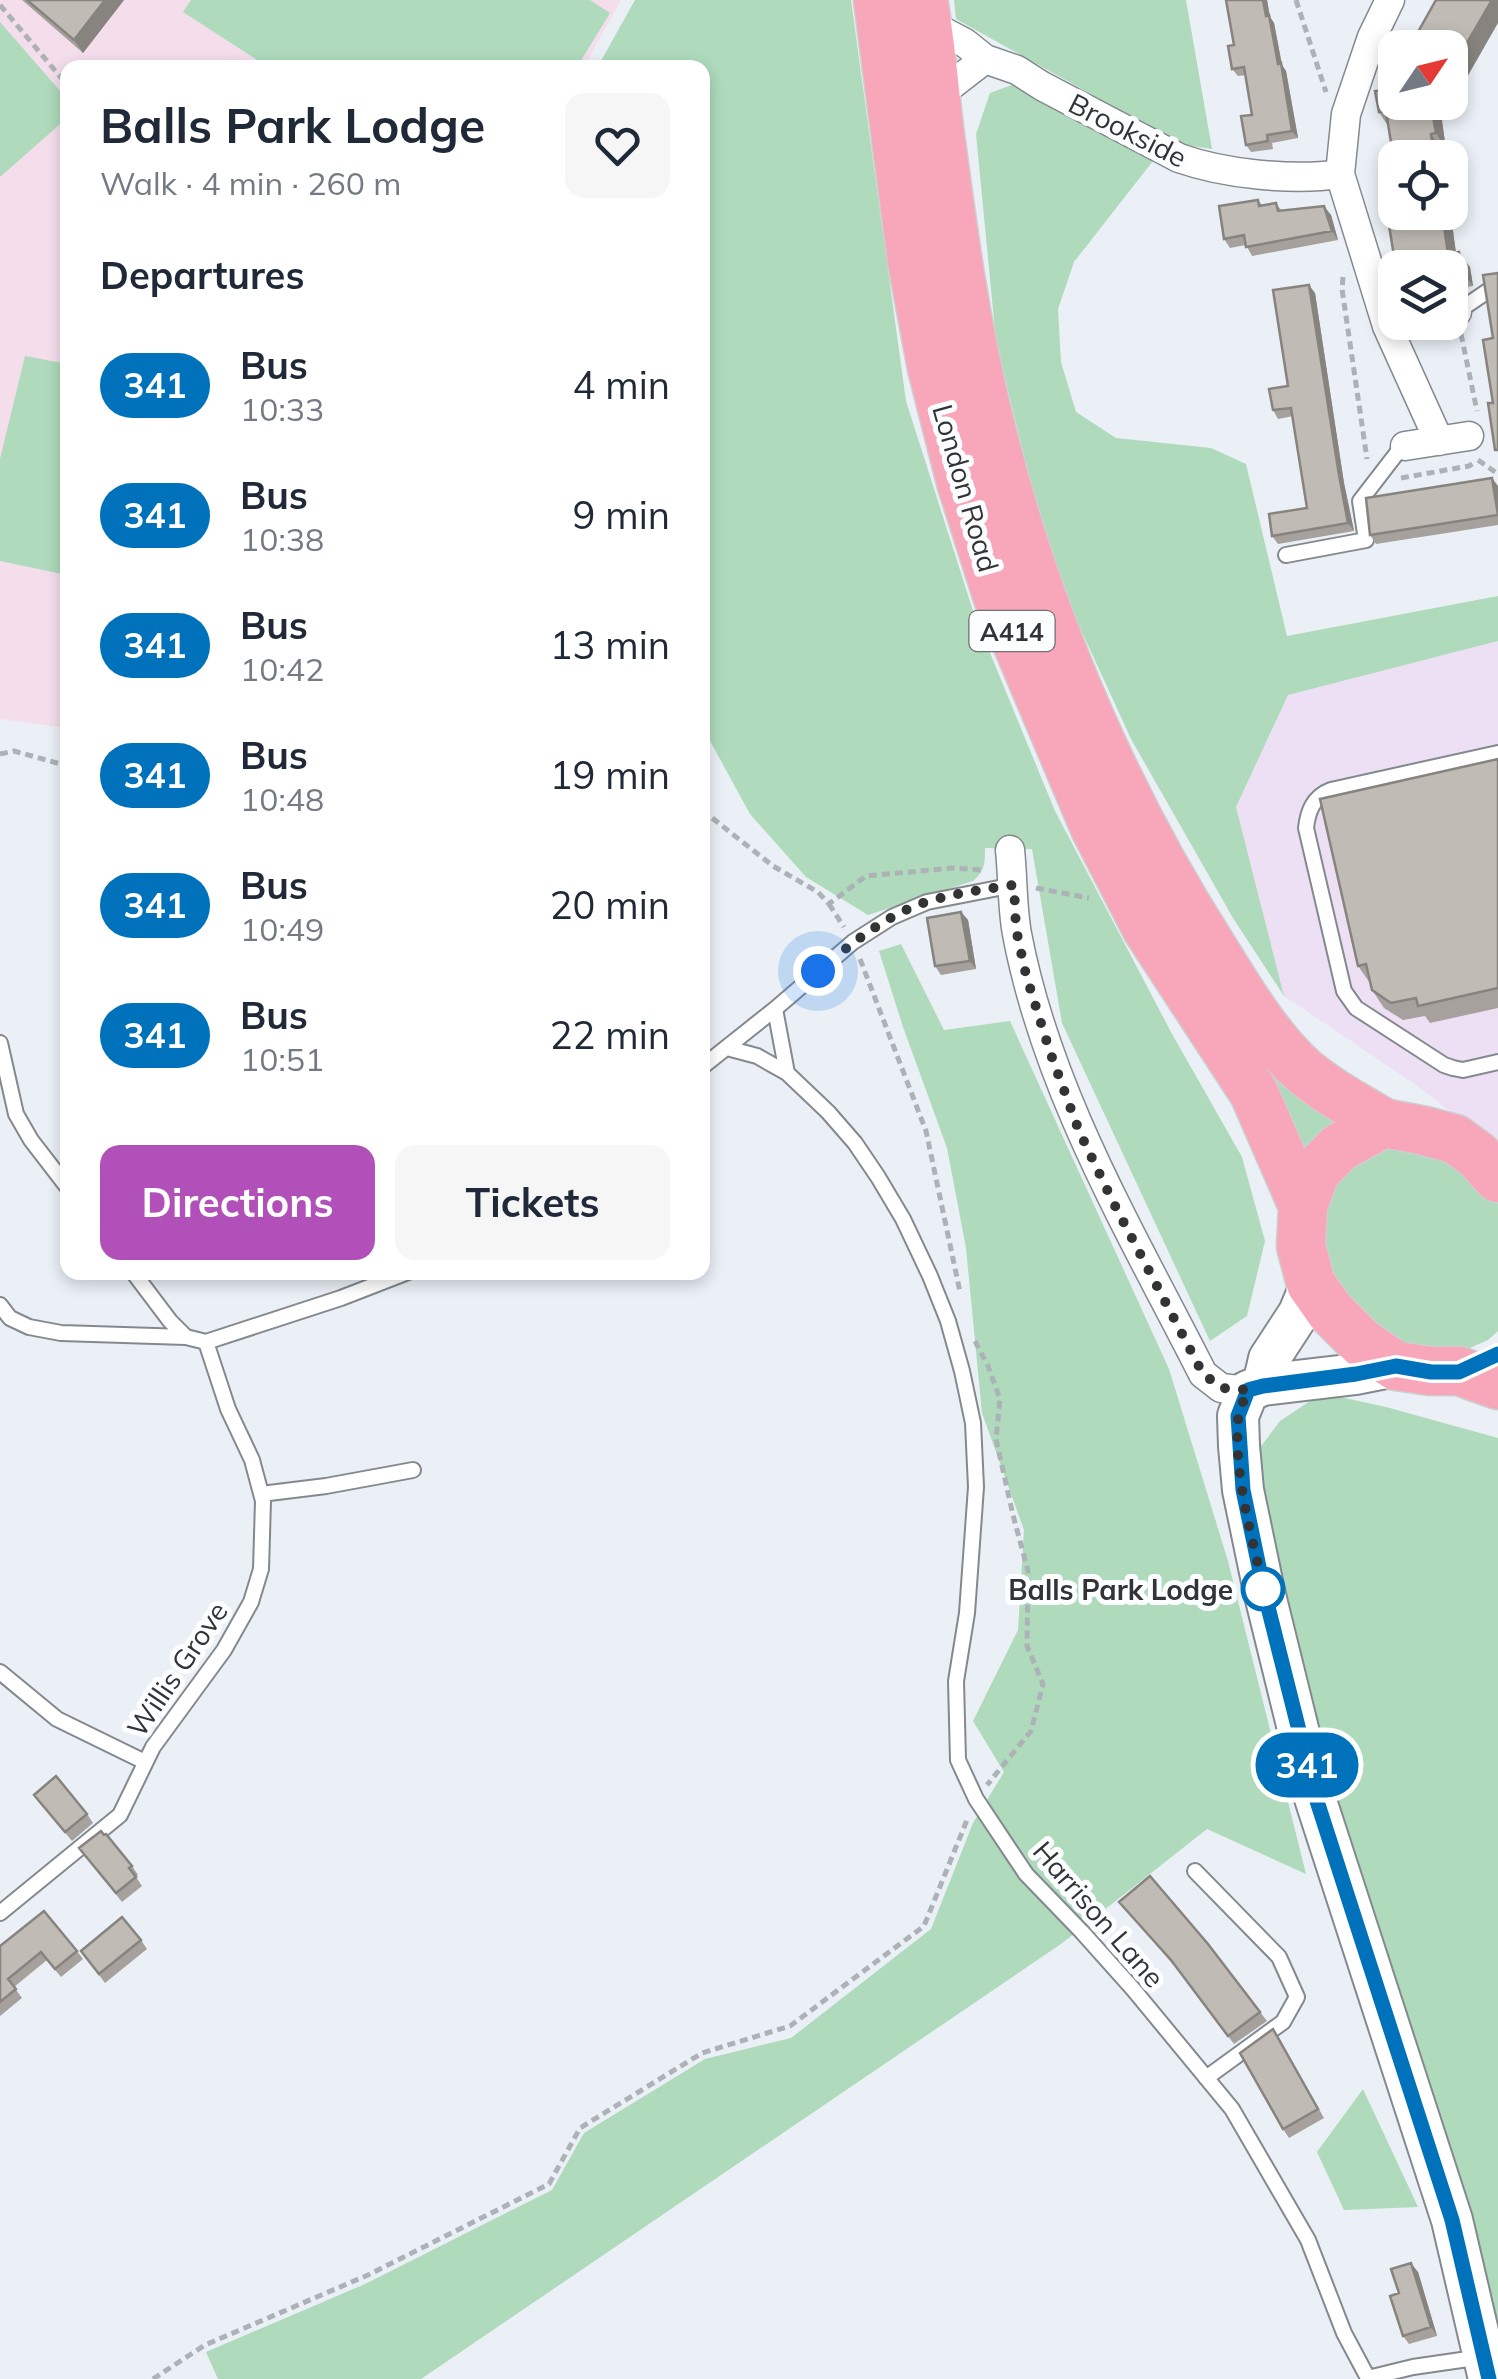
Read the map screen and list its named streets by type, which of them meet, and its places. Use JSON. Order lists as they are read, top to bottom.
{
  "streets": {
    "highway": ["London Road", "A414"],
    "street": ["Brookside"],
    "lane": ["Willis Grove", "Harrison Lane"]
  },
  "crossings": [
    ["Brookside", "London Road"]
  ],
  "places": ["Balls Park Lodge"],
  "lines": ["bus line 341"],
  "north": "top right",
  "page": {
    "on_map": "341",
    "heading": [
      ["Balls Park Lodge", "Walk · 4 min · 260 m"],
      "Departures"
    ],
    "list": [
      {
        "mark": "341",
        "name": "Bus",
        "note": "10:33",
        "value": "4 min"
      },
      {
        "mark": "341",
        "name": "Bus",
        "note": "10:38",
        "value": "9 min"
      },
      {
        "mark": "341",
        "name": "Bus",
        "note": "10:42",
        "value": "13 min"
      },
      {
        "mark": "341",
        "name": "Bus",
        "note": "10:48",
        "value": "19 min"
      },
      {
        "mark": "341",
        "name": "Bus",
        "note": "10:49",
        "value": "20 min"
      },
      {
        "mark": "341",
        "name": "Bus",
        "note": "10:51",
        "value": "22 min"
      }
    ],
    "buttons": ["Directions", "Tickets"]
  }
}
